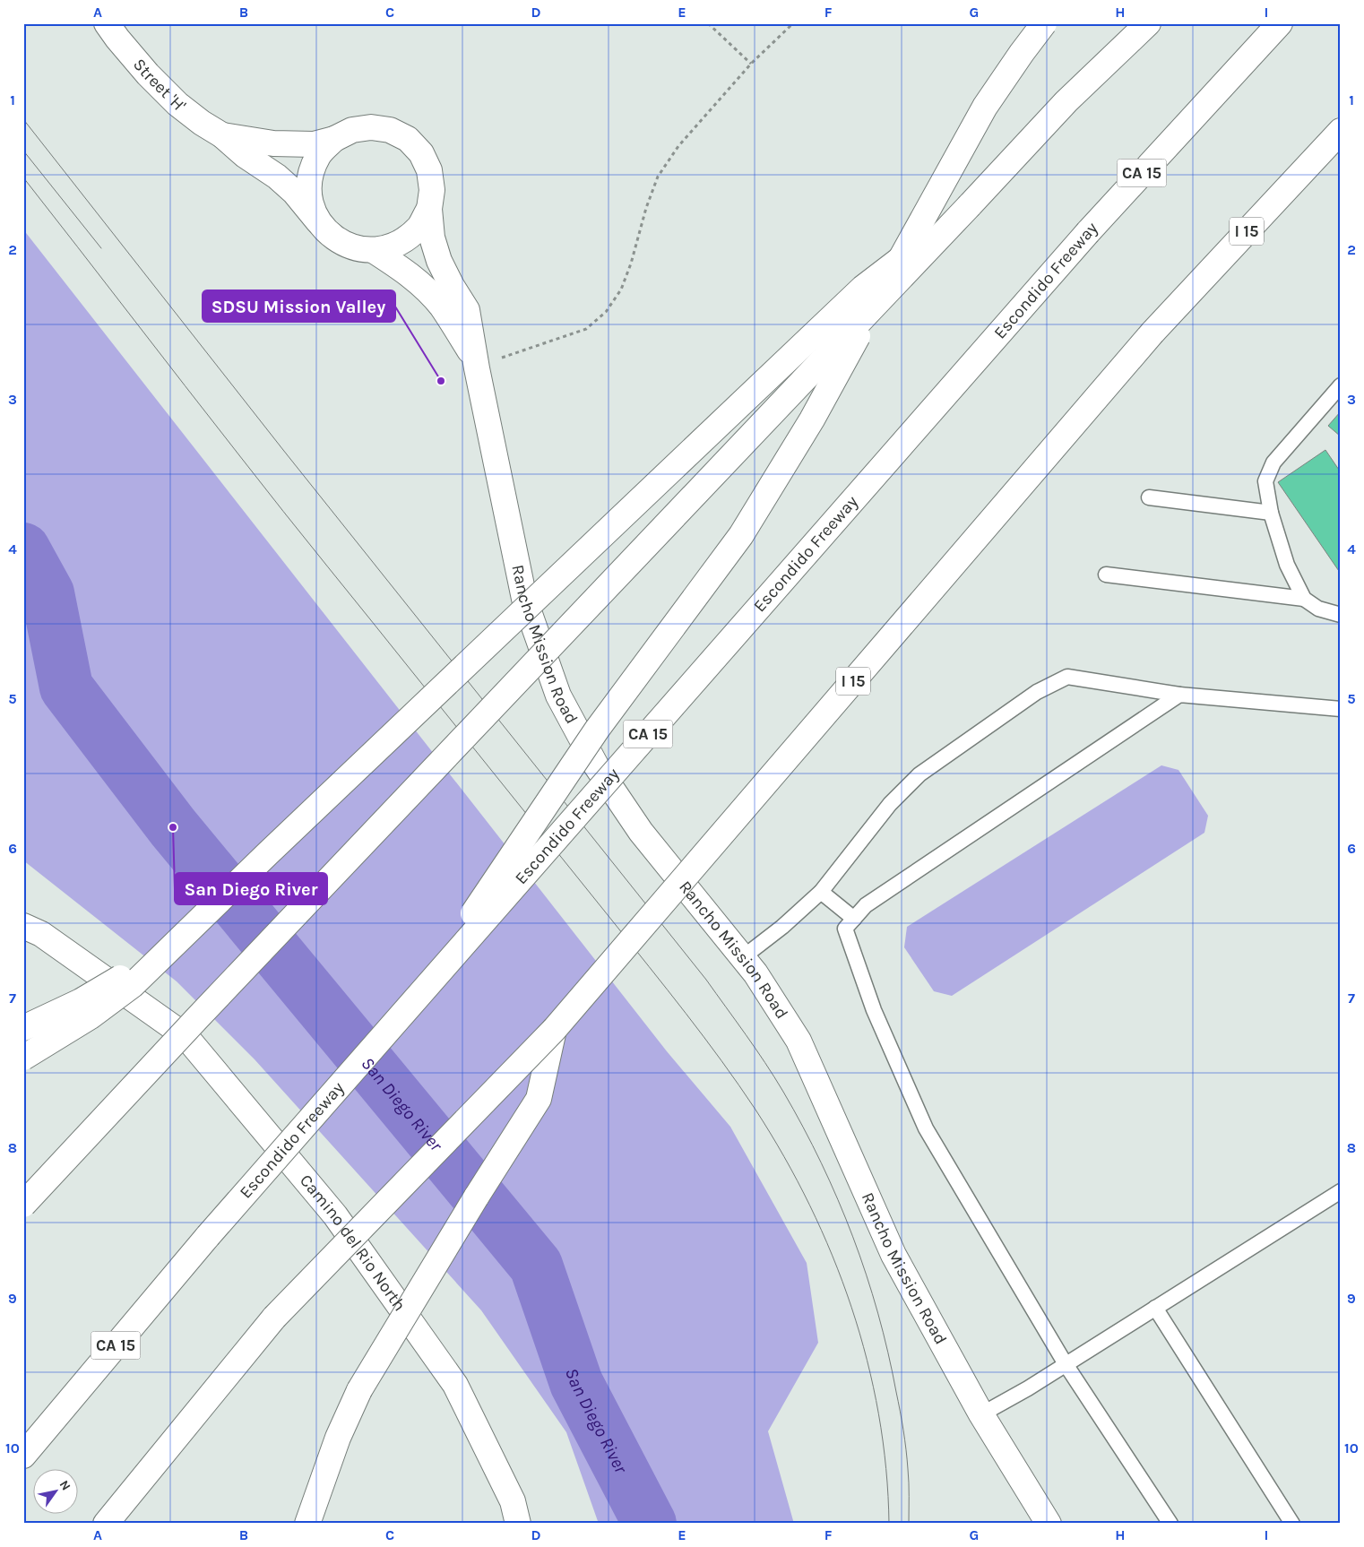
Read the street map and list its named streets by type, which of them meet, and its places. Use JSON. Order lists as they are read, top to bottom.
{
  "streets": {
    "main road": [
      "Street 'H'",
      "CA 15",
      "I 15",
      "Escondido Freeway",
      "Rancho Mission Road",
      "Camino del Rio North"
    ]
  },
  "crossings": [
    ["Street 'H'", "Rancho Mission Road"]
  ],
  "water": ["San Diego River"],
  "places": ["SDSU Mission Valley", "San Diego River"],
  "north": "top right",
  "grid": {
    "columns": [
      "A",
      "B",
      "C",
      "D",
      "E",
      "F",
      "G",
      "H",
      "I"
    ],
    "rows": [
      "1",
      "2",
      "3",
      "4",
      "5",
      "6",
      "7",
      "8",
      "9",
      "10"
    ]
  }
}
